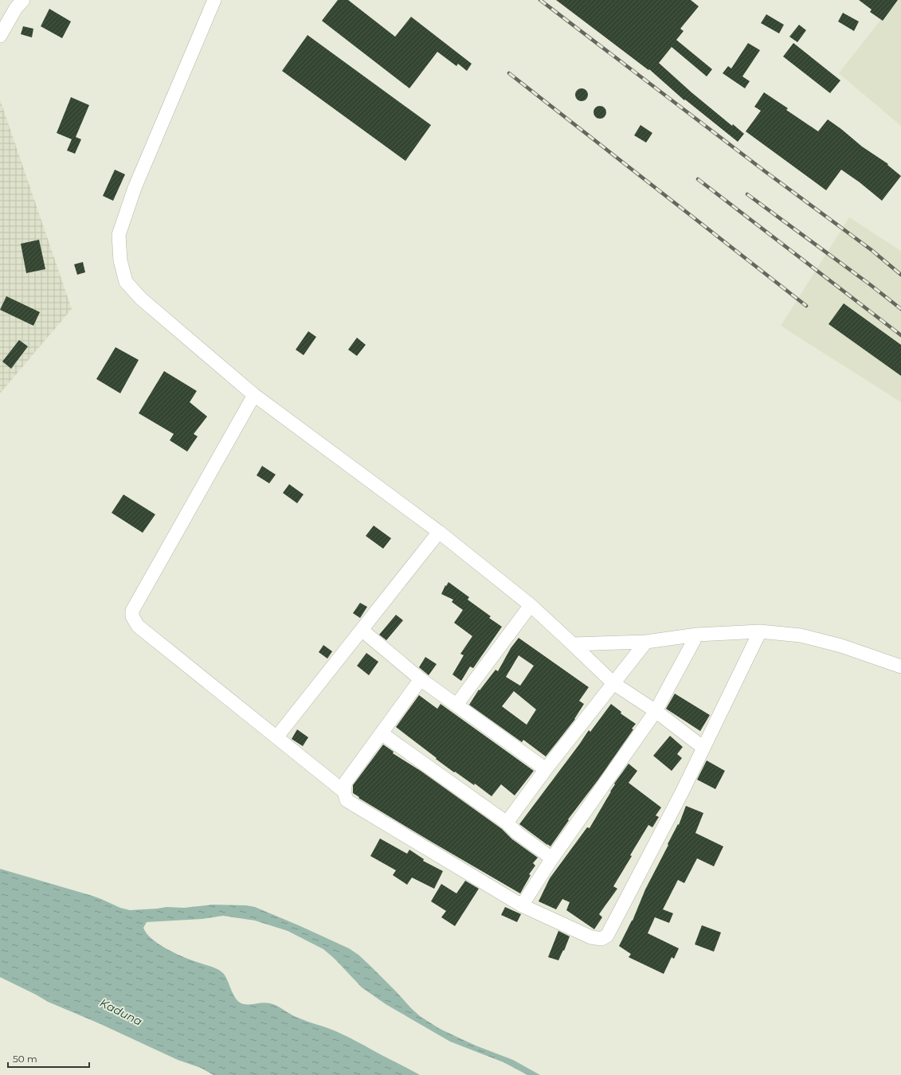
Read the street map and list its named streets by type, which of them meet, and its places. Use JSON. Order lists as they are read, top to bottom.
{
  "water": ["Kaduna"],
  "scale_bar": "50 m"
}
